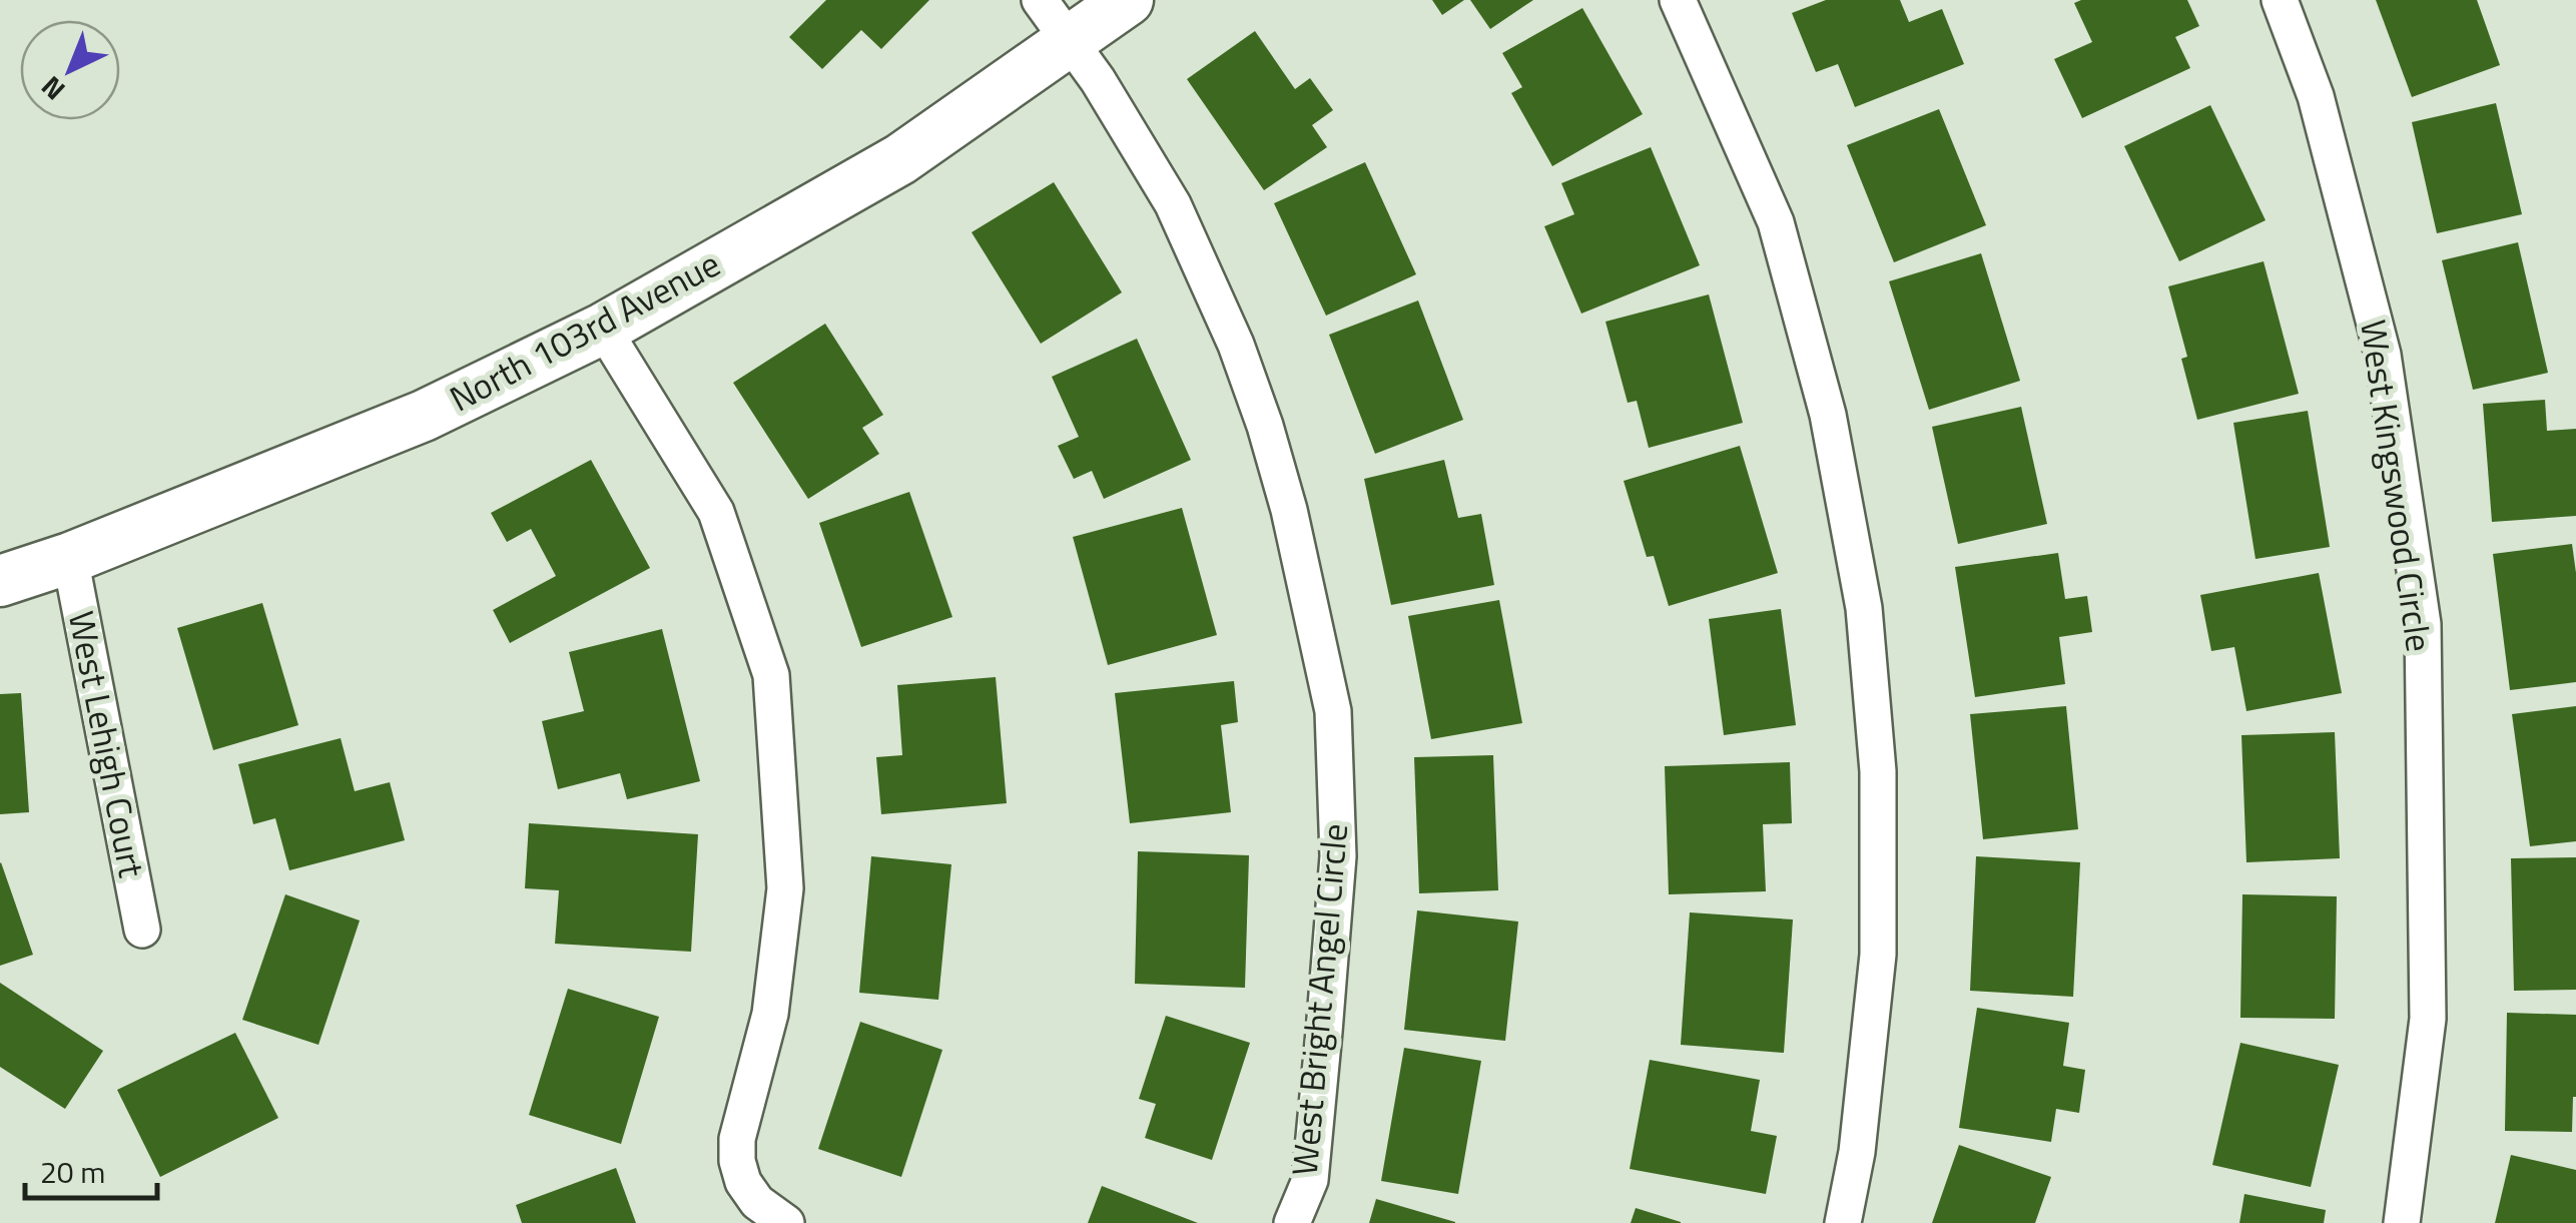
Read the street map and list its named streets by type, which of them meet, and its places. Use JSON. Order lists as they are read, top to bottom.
{
  "streets": {
    "street": [
      "North 103rd Avenue",
      "West Kingswood Circle",
      "West Lehigh Court",
      "West Bright Angel Circle"
    ]
  },
  "crossings": [
    ["North 103rd Avenue", "West Lehigh Court"],
    ["North 103rd Avenue", "West Bright Angel Circle"]
  ],
  "scale_bar": "20 m",
  "north": "bottom left"
}
